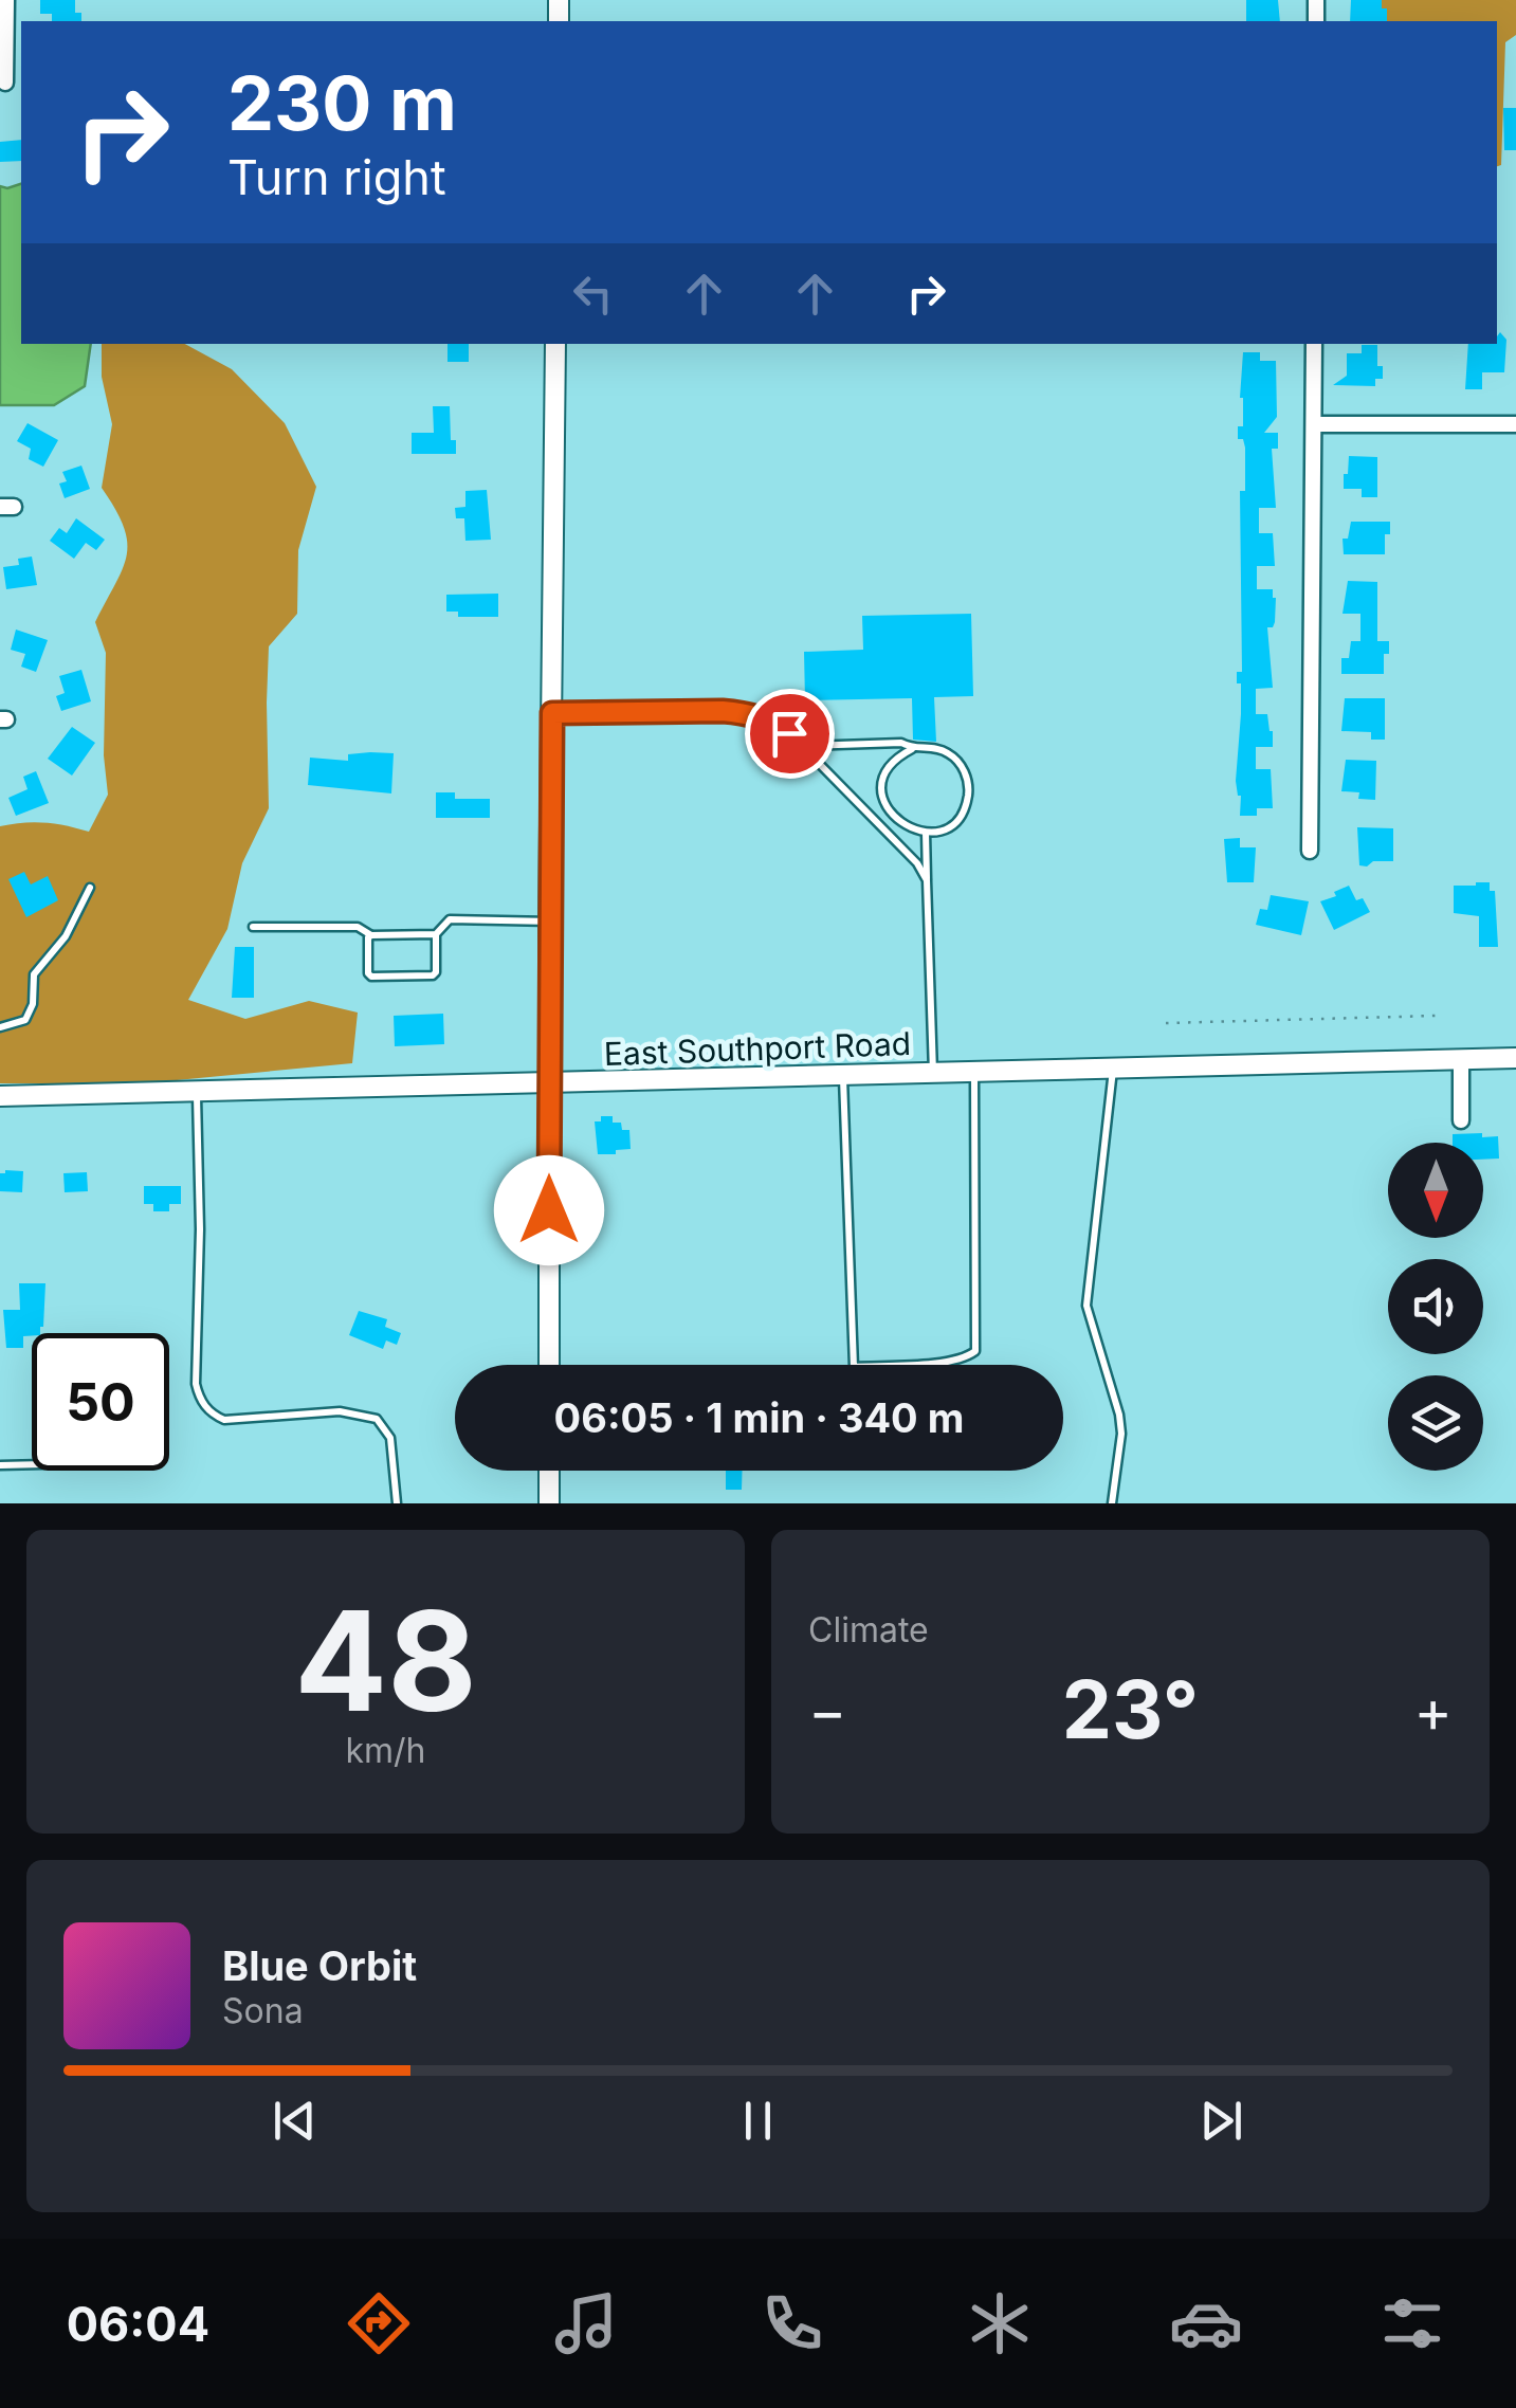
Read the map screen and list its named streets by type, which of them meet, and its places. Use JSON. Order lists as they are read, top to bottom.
{
  "streets": {
    "main road": ["East Southport Road"]
  },
  "north": "bottom",
  "page": {
    "turn": ["230 m", "Turn right"],
    "limit": "50",
    "trip": "06:05 · 1 min · 340 m",
    "tile": [
      ["48", "km/h"],
      "Climate"
    ],
    "heat": ["−", "23°", "+"],
    "song": ["Blue Orbit", "Sona"],
    "tabs": "06:04"
  }
}
